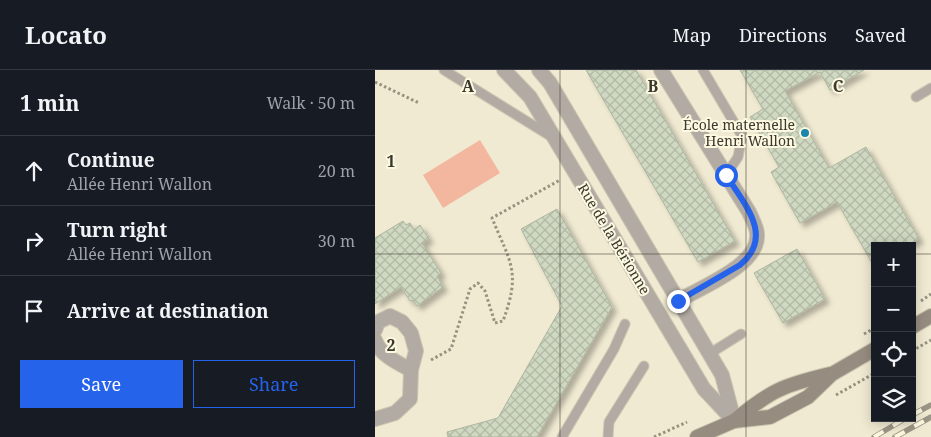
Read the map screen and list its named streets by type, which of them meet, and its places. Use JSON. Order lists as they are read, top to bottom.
{
  "streets": {
    "street": ["Rue de la Bérionne"]
  },
  "places": ["École maternelle Henri Wallon"],
  "page": {
    "header": "Locato",
    "nav": ["Map", "Directions", "Saved"],
    "heading": ["1 min", "Walk · 50 m"],
    "list": [
      ["Continue", "Allée Henri Wallon", "20 m"],
      ["Turn right", "Allée Henri Wallon", "30 m"],
      "Arrive at destination"
    ],
    "map_buttons": ["+", "−"],
    "buttons": ["Save", "Share"]
  },
  "grid": {
    "columns": ["A", "B", "C"],
    "rows": ["1", "2"]
  }
}
